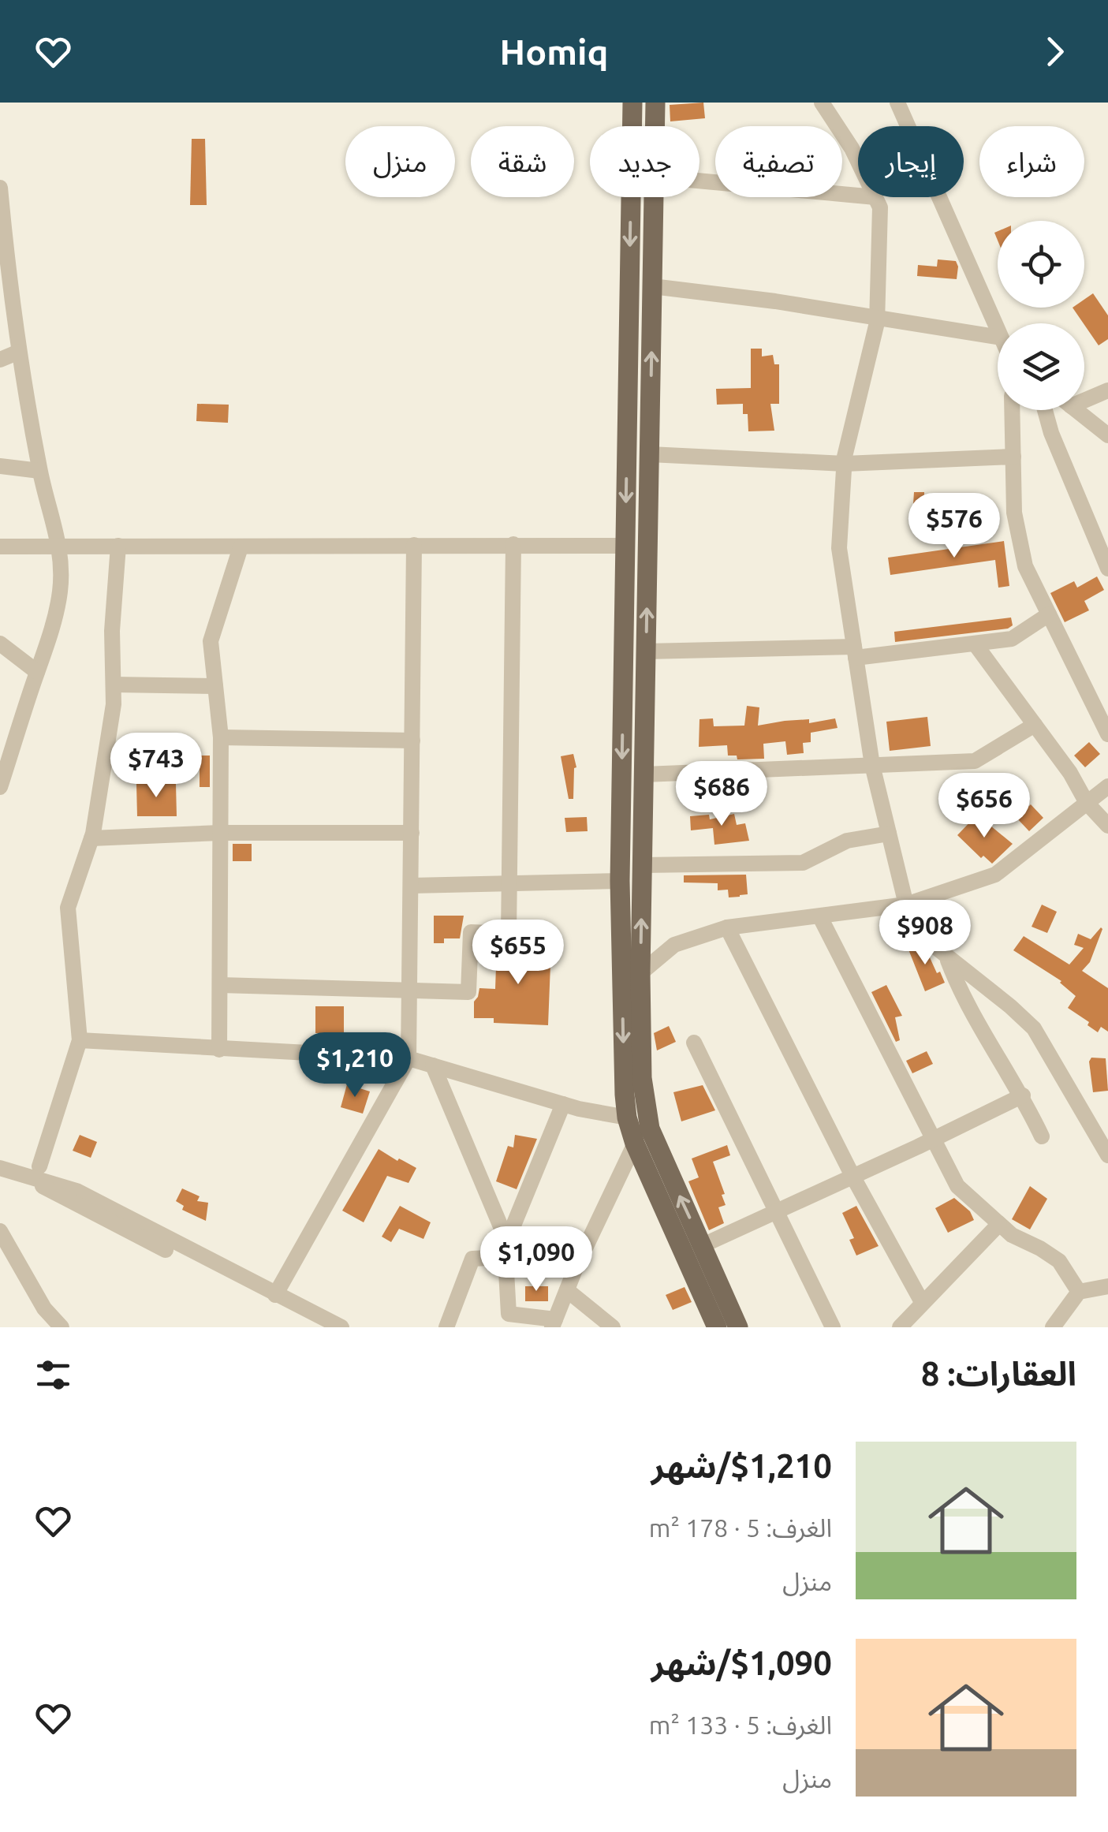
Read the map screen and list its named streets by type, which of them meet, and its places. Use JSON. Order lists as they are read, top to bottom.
{
  "page": {
    "header": "Homiq",
    "chip": [
      "شراء",
      "إيجار",
      "تصفية",
      "جديد",
      "شقة",
      "منزل"
    ],
    "price": [
      "$576",
      "$743",
      "$686",
      "$656",
      "$908",
      "$655",
      "$1,210",
      "$1,090"
    ],
    "heading": "العقارات: 8",
    "list": [
      {
        "name": "$1,210/شهر",
        "note": "الغرف: 5 · 178 m² · منزل"
      },
      {
        "name": "$1,090/شهر",
        "note": "الغرف: 5 · 133 m² · منزل"
      }
    ]
  }
}
